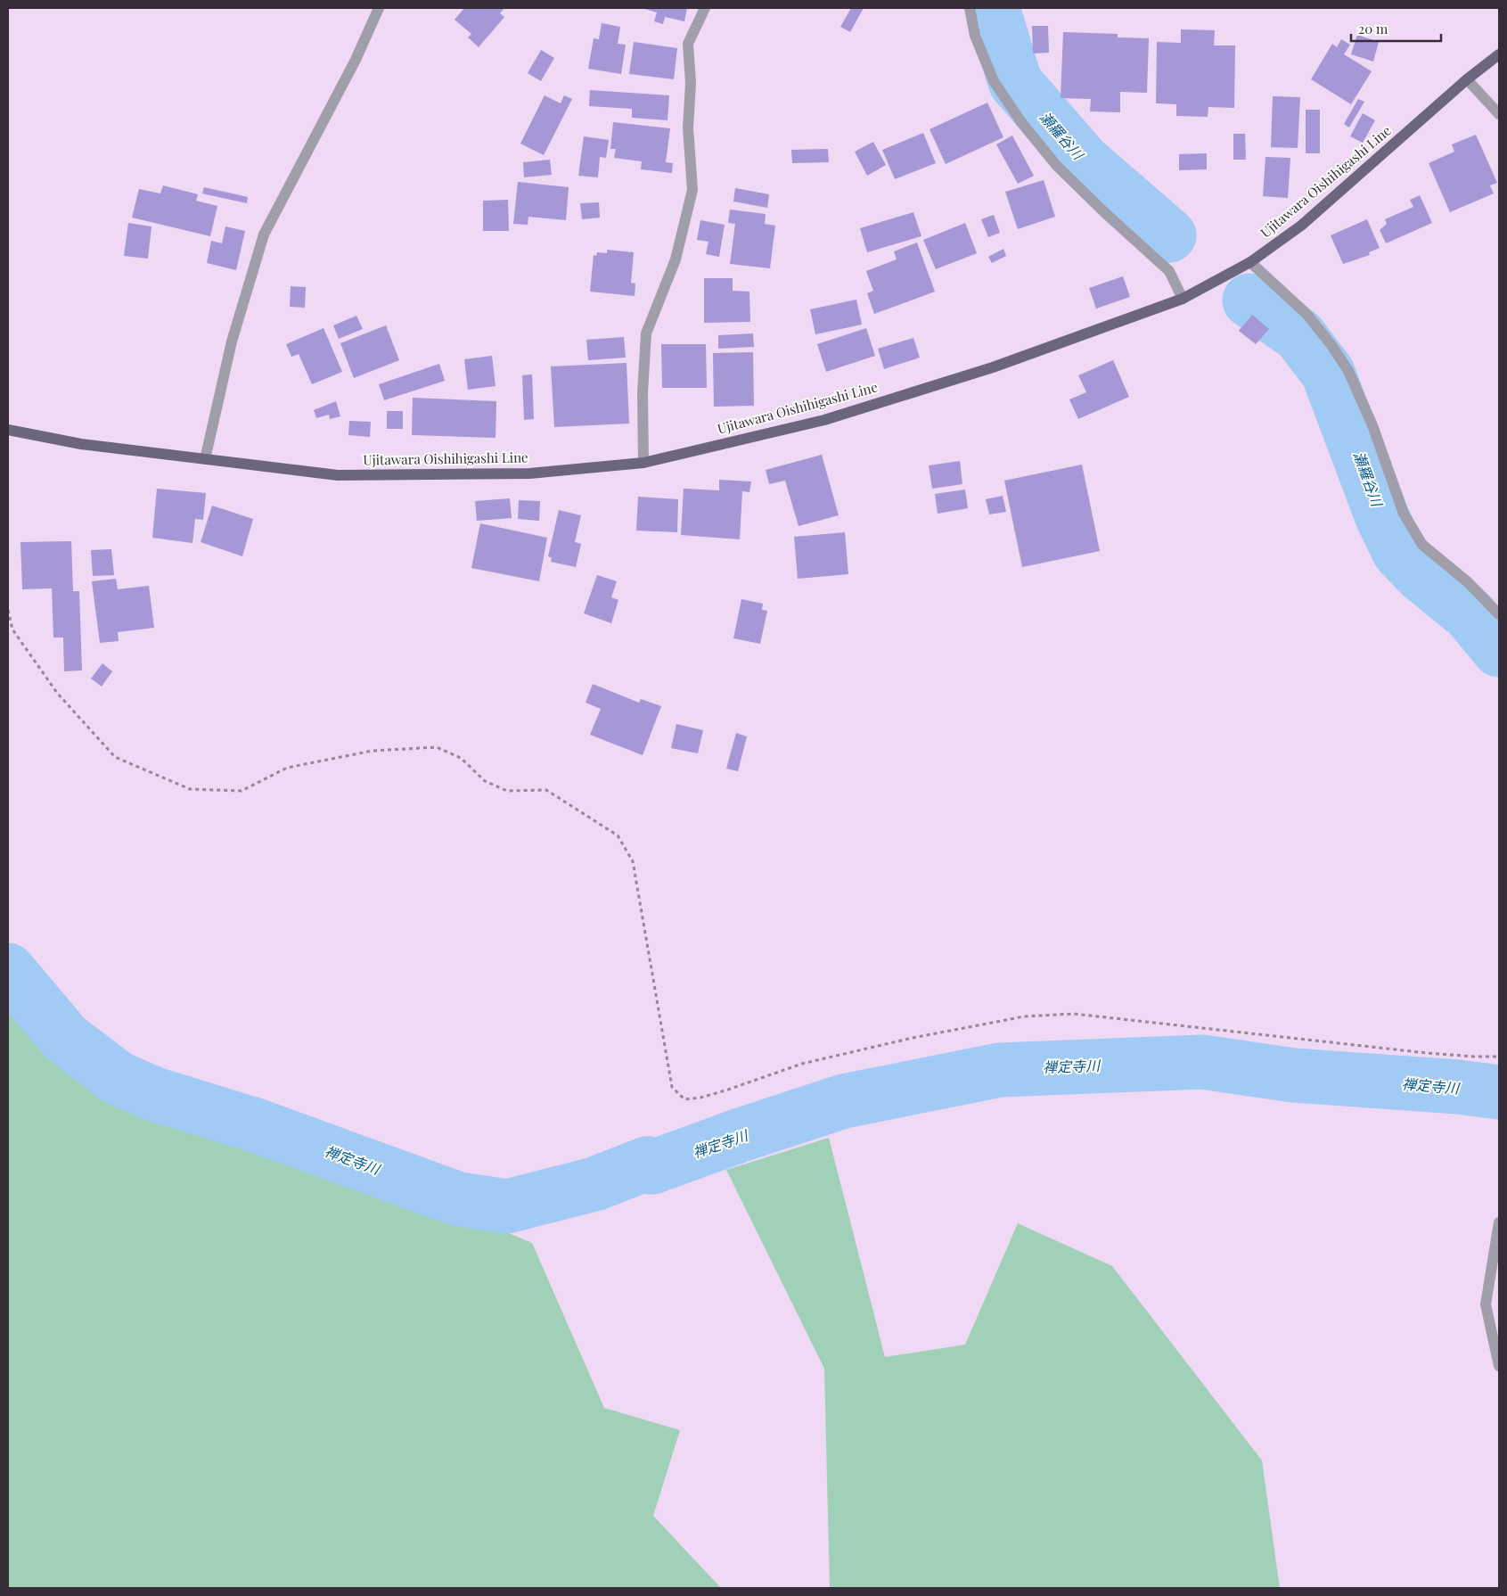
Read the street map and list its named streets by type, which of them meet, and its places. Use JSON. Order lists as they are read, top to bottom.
{
  "streets": {
    "main road": ["Ujitawara Oishihigashi Line"]
  },
  "water": ["瀬羅谷川", "禅定寺川"],
  "scale_bar": "20 m"
}
